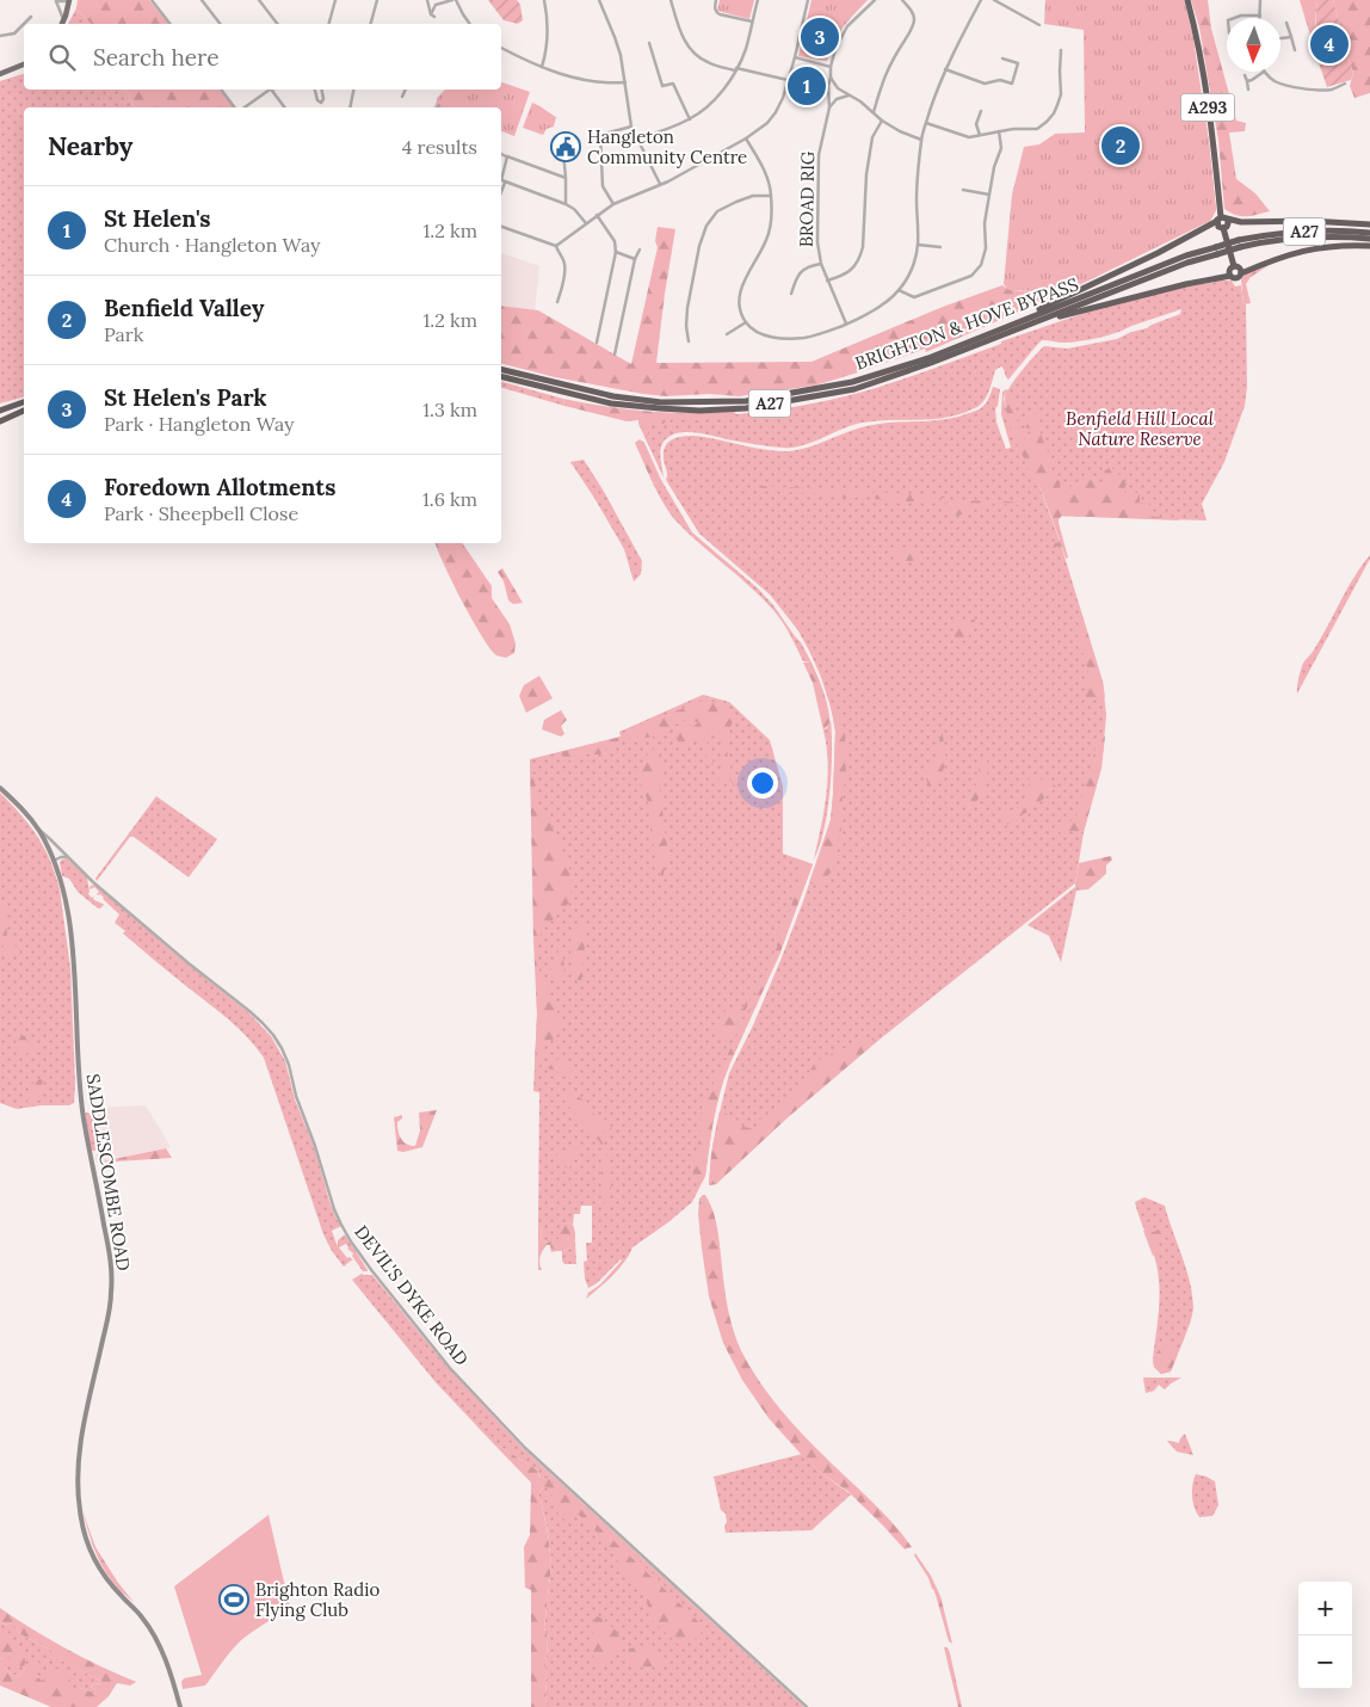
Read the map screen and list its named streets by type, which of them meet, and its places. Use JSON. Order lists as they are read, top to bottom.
{
  "streets": {
    "highway": ["A293", "A27", "BRIGHTON & HOVE BYPASS"],
    "street": ["BROAD RIG", "SADDLESCOMBE ROAD", "DEVIL'S DYKE ROAD"]
  },
  "crossings": [
    ["A293", "A27"],
    ["A27", "BRIGHTON & HOVE BYPASS"],
    ["SADDLESCOMBE ROAD", "DEVIL'S DYKE ROAD"]
  ],
  "parks": ["Benfield Hill Local Nature Reserve"],
  "places": {
    "public building": ["Hangleton Community Centre"],
    "sports": ["Brighton Radio Flying Club"]
  },
  "north": "bottom",
  "page": {
    "pins": [
      "3",
      "4",
      "1",
      "2"
    ],
    "search": "Search here",
    "heading": ["Nearby", "4 results"],
    "list": [
      {
        "mark": "1",
        "name": "St Helen's",
        "note": "Church · Hangleton Way",
        "value": "1.2 km"
      },
      {
        "mark": "2",
        "name": "Benfield Valley",
        "note": "Park",
        "value": "1.2 km"
      },
      {
        "mark": "3",
        "name": "St Helen's Park",
        "note": "Park · Hangleton Way",
        "value": "1.3 km"
      },
      {
        "mark": "4",
        "name": "Foredown Allotments",
        "note": "Park · Sheepbell Close",
        "value": "1.6 km"
      }
    ],
    "map_buttons": ["+", "−"]
  }
}
